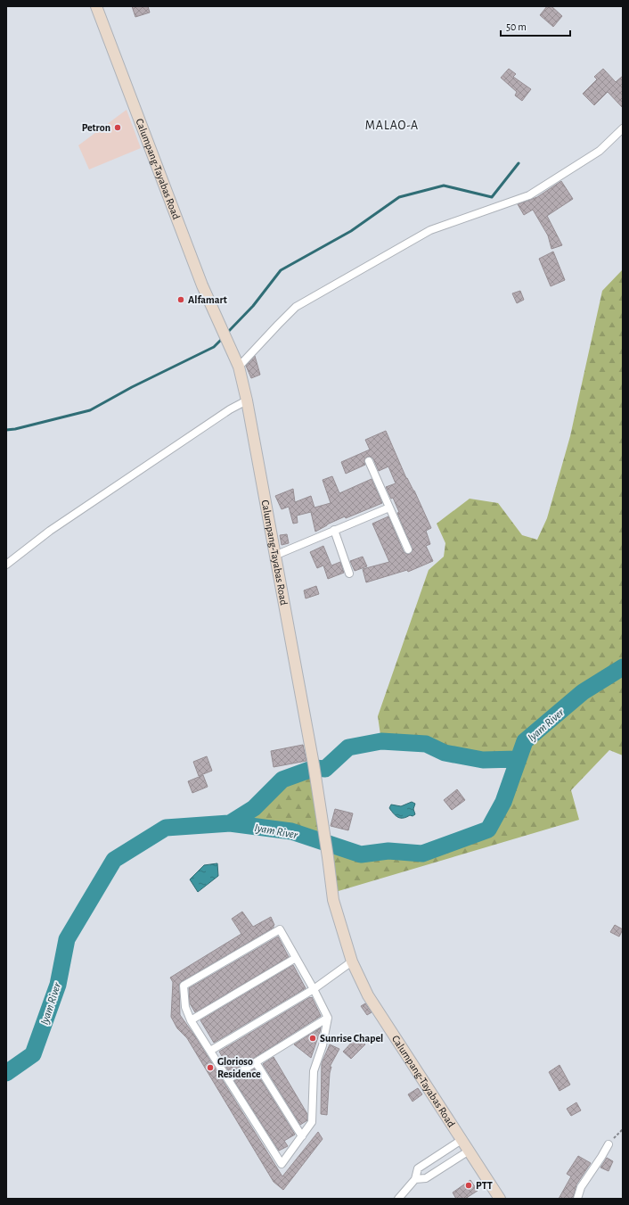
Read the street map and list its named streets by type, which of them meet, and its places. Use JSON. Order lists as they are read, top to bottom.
{
  "streets": {
    "main road": ["Calumpang-Tayabas Road"]
  },
  "districts": ["MALAO-A"],
  "water": ["Iyam River"],
  "places": [
    "Petron",
    "Alfamart",
    "Sunrise Chapel",
    "Glorioso Residence",
    "PTT"
  ],
  "scale_bar": "50 m"
}
